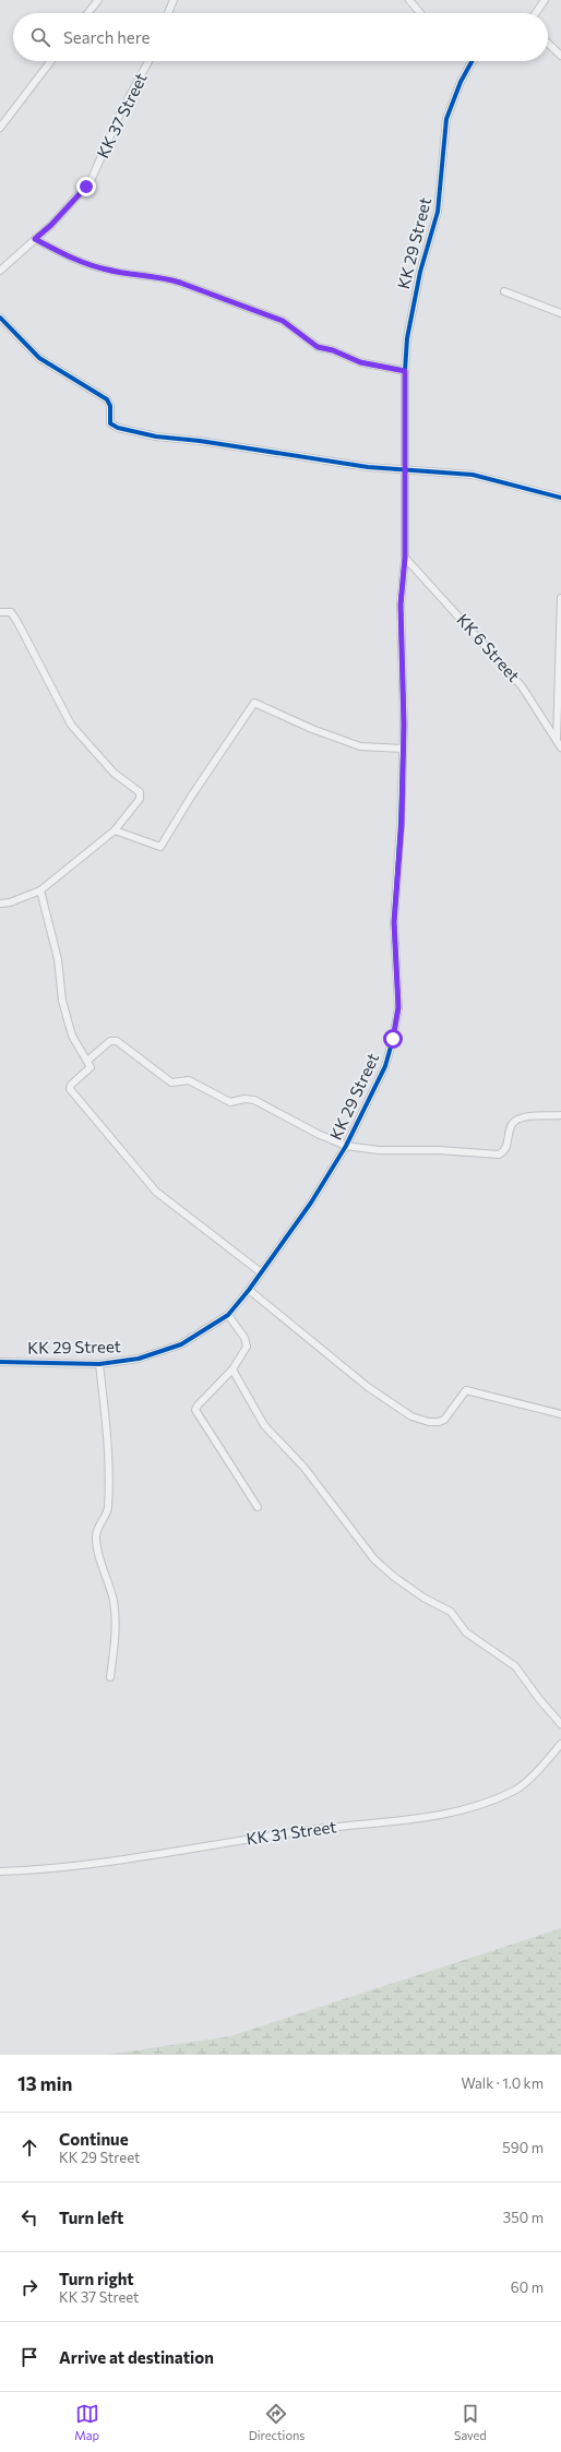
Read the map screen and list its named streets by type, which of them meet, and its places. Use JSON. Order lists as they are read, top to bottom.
{
  "streets": {
    "street": [
      "KK 37 Street",
      "KK 29 Street",
      "KK 6 Street",
      "KK 31 Street"
    ]
  },
  "crossings": [
    ["KK 29 Street", "KK 6 Street"]
  ],
  "page": {
    "search": "Search here",
    "heading": ["13 min", "Walk · 1.0 km"],
    "list": [
      ["Continue", "KK 29 Street", "590 m"],
      ["Turn left", "350 m"],
      ["Turn right", "KK 37 Street", "60 m"],
      "Arrive at destination"
    ],
    "nav": ["Map", "Directions", "Saved"]
  }
}
